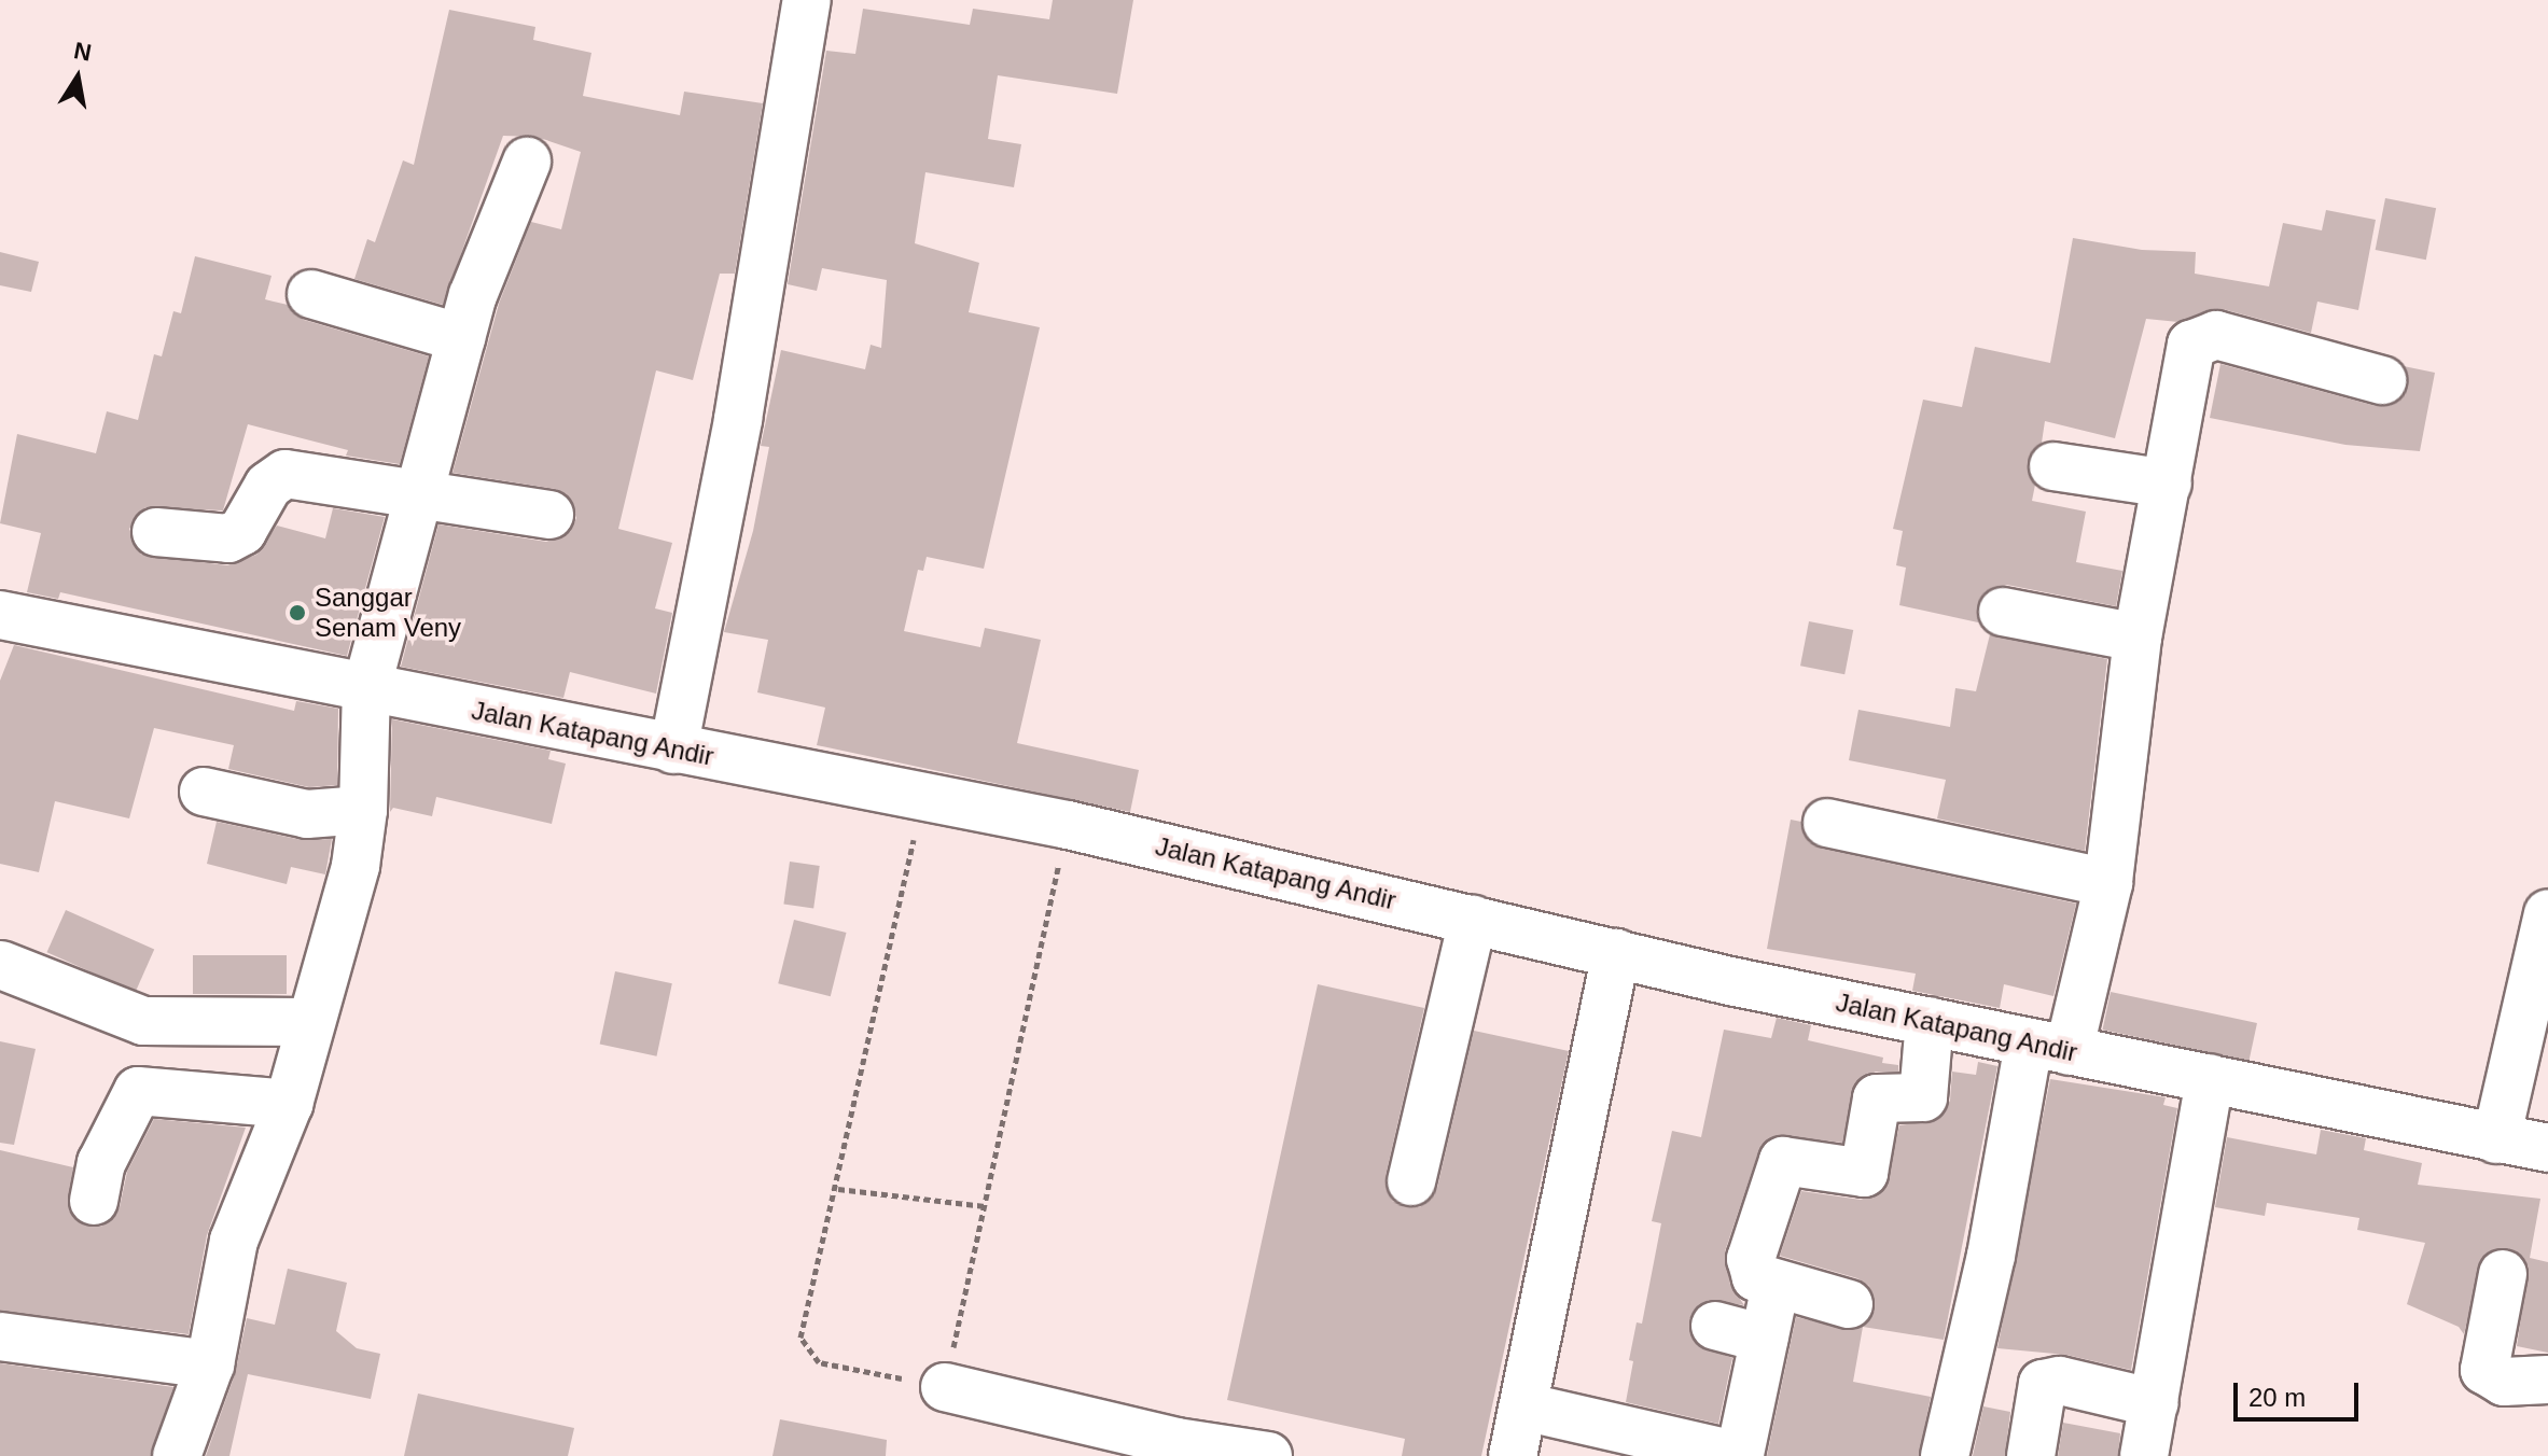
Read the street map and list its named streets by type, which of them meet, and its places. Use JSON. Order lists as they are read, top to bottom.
{
  "streets": {
    "street": ["Jalan Katapang Andir"]
  },
  "places": ["Sanggar Senam Veny"],
  "scale_bar": "20 m",
  "north": "top"
}
